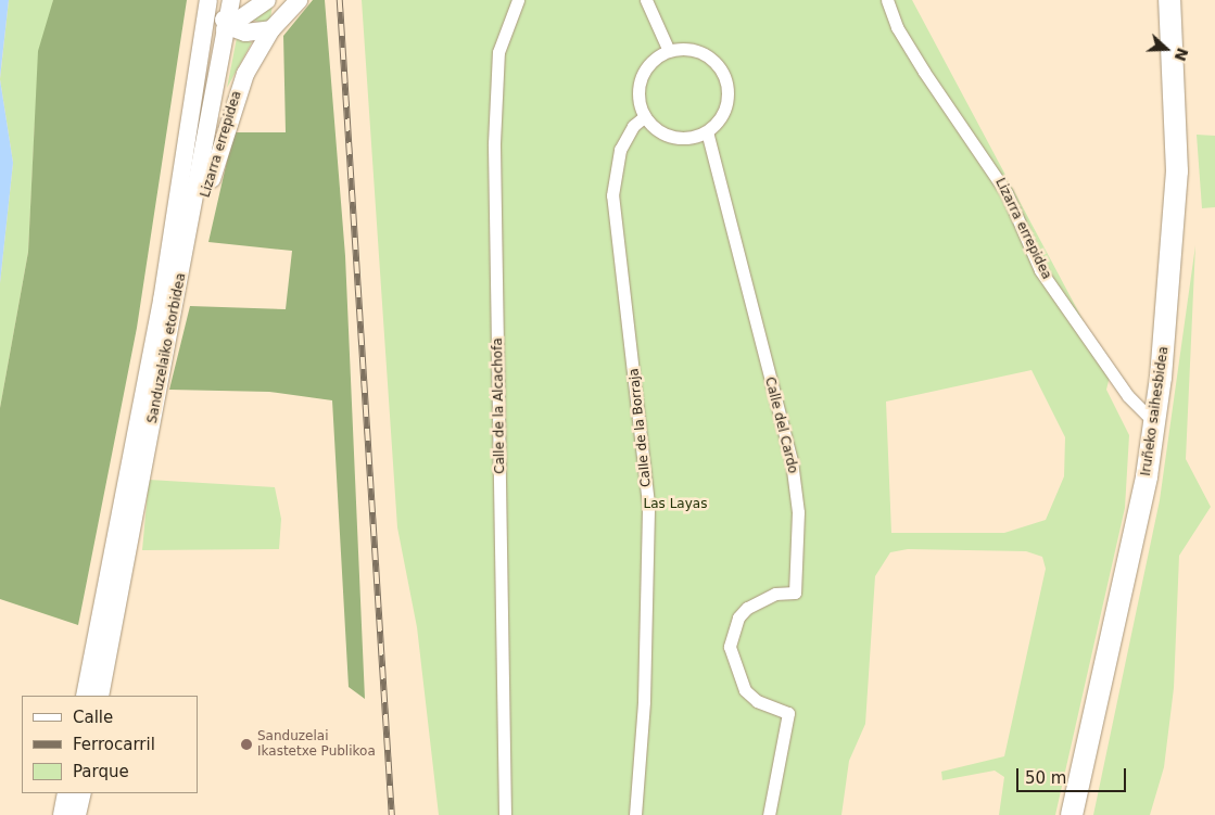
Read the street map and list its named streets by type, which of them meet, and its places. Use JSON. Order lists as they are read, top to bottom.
{
  "streets": {
    "highway": ["Iruñeko saihesbidea"],
    "main road": ["Lizarra errepidea", "Sanduzelaiko etorbidea"],
    "street": ["Calle de la Alcachofa", "Calle del Cardo", "Calle de la Borraja"]
  },
  "crossings": [
    ["Lizarra errepidea", "Sanduzelaiko etorbidea"],
    ["Lizarra errepidea", "Iruñeko saihesbidea"],
    ["Calle del Cardo", "Calle de la Borraja"]
  ],
  "parks": ["Las Layas"],
  "places": ["Sanduzelai Ikastetxe Publikoa"],
  "legend": ["Calle", "Ferrocarril", "Parque"],
  "scale_bar": "50 m",
  "north": "right"
}
